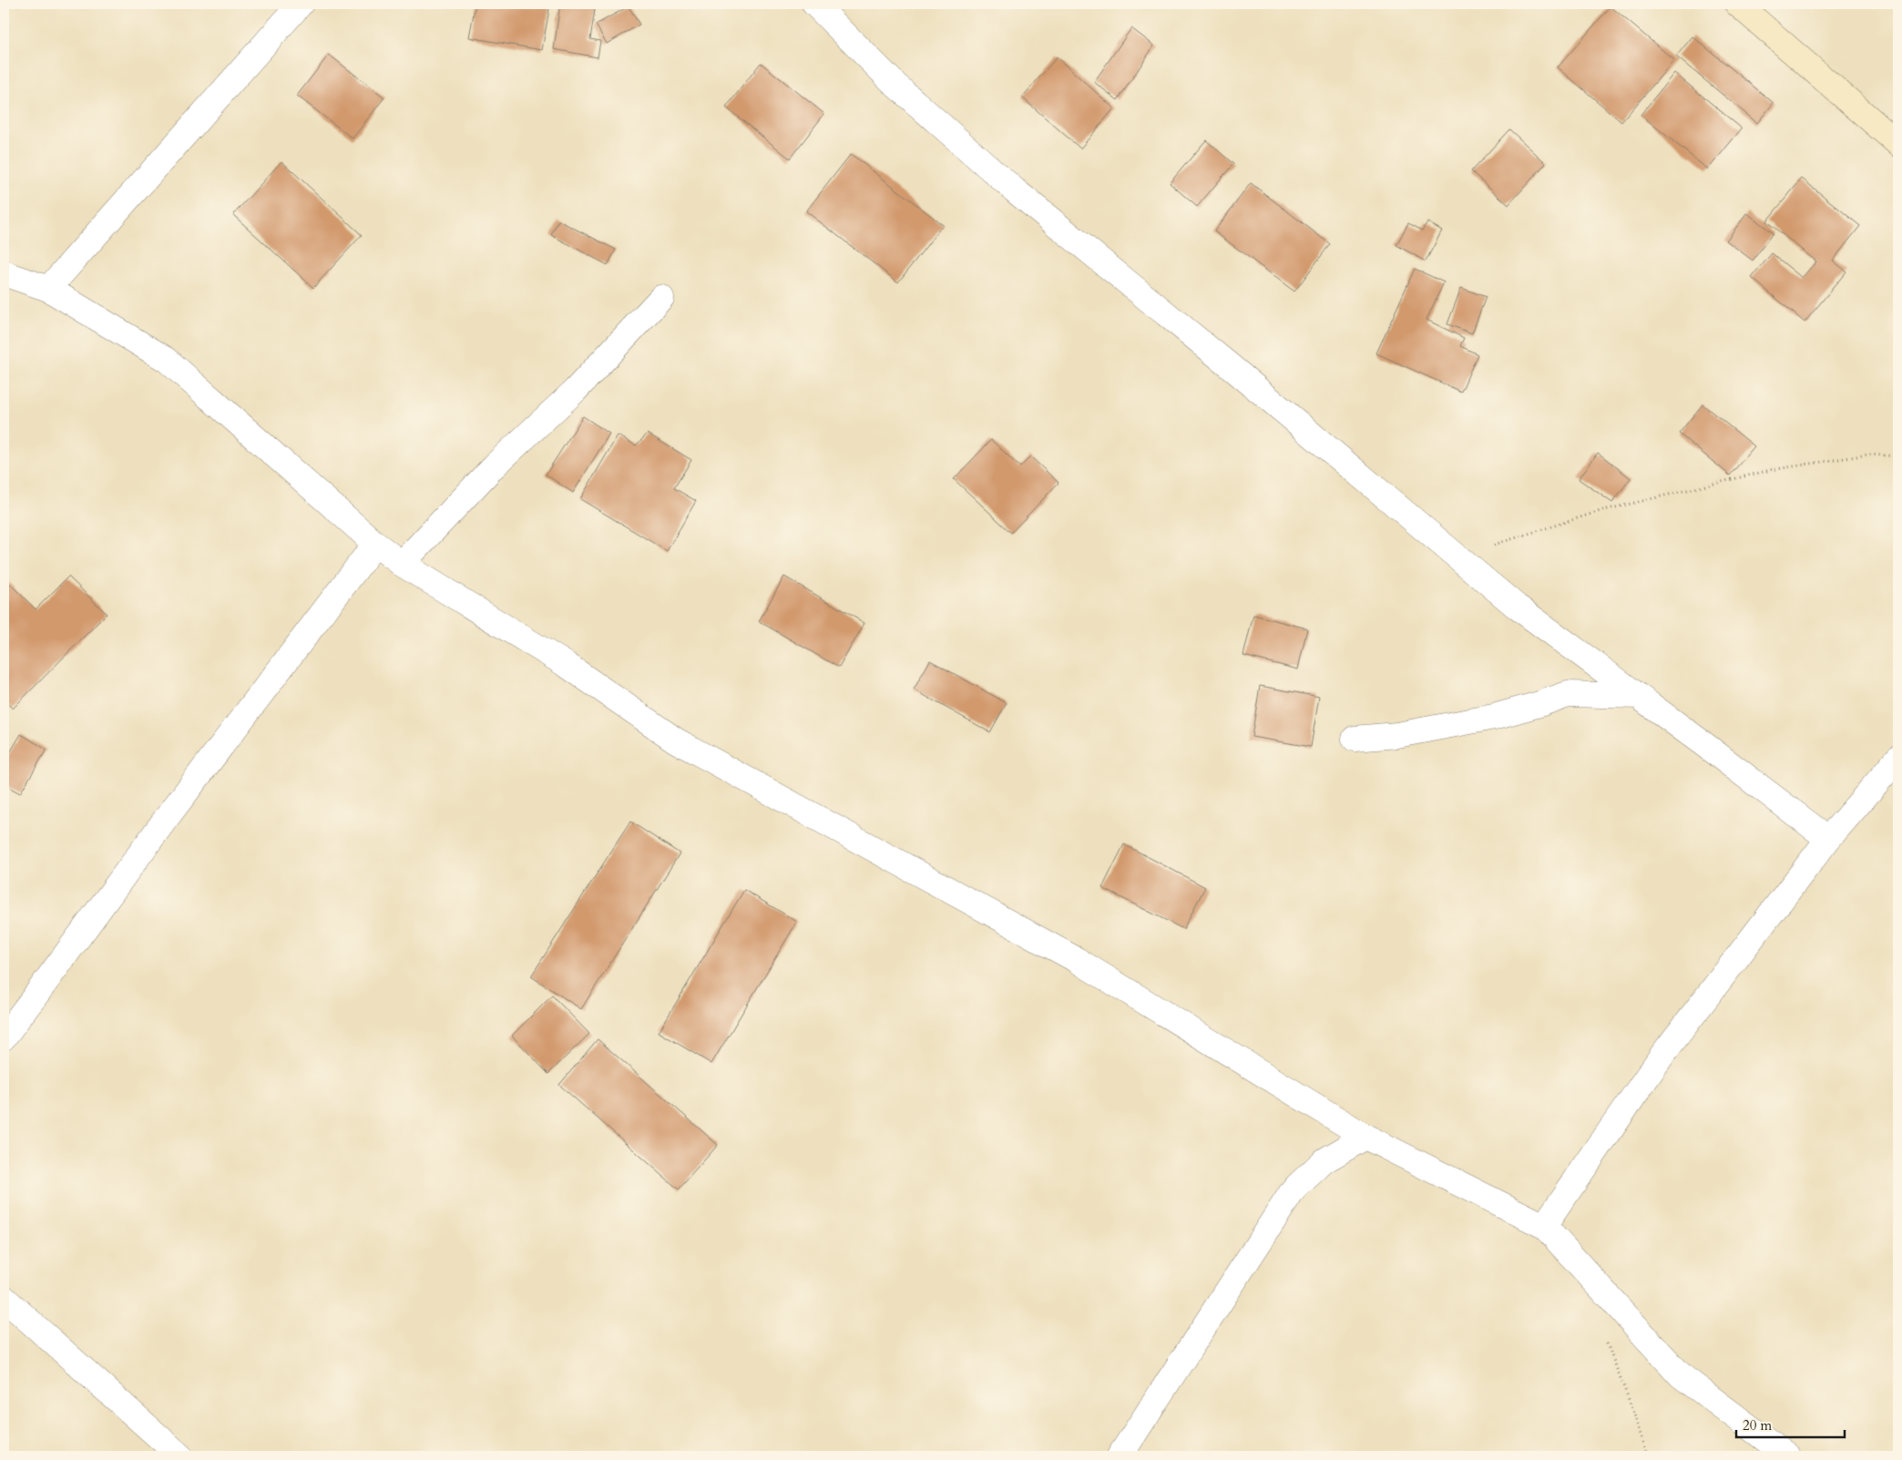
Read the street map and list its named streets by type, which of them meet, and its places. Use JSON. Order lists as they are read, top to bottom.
{
  "scale_bar": "20 m"
}
